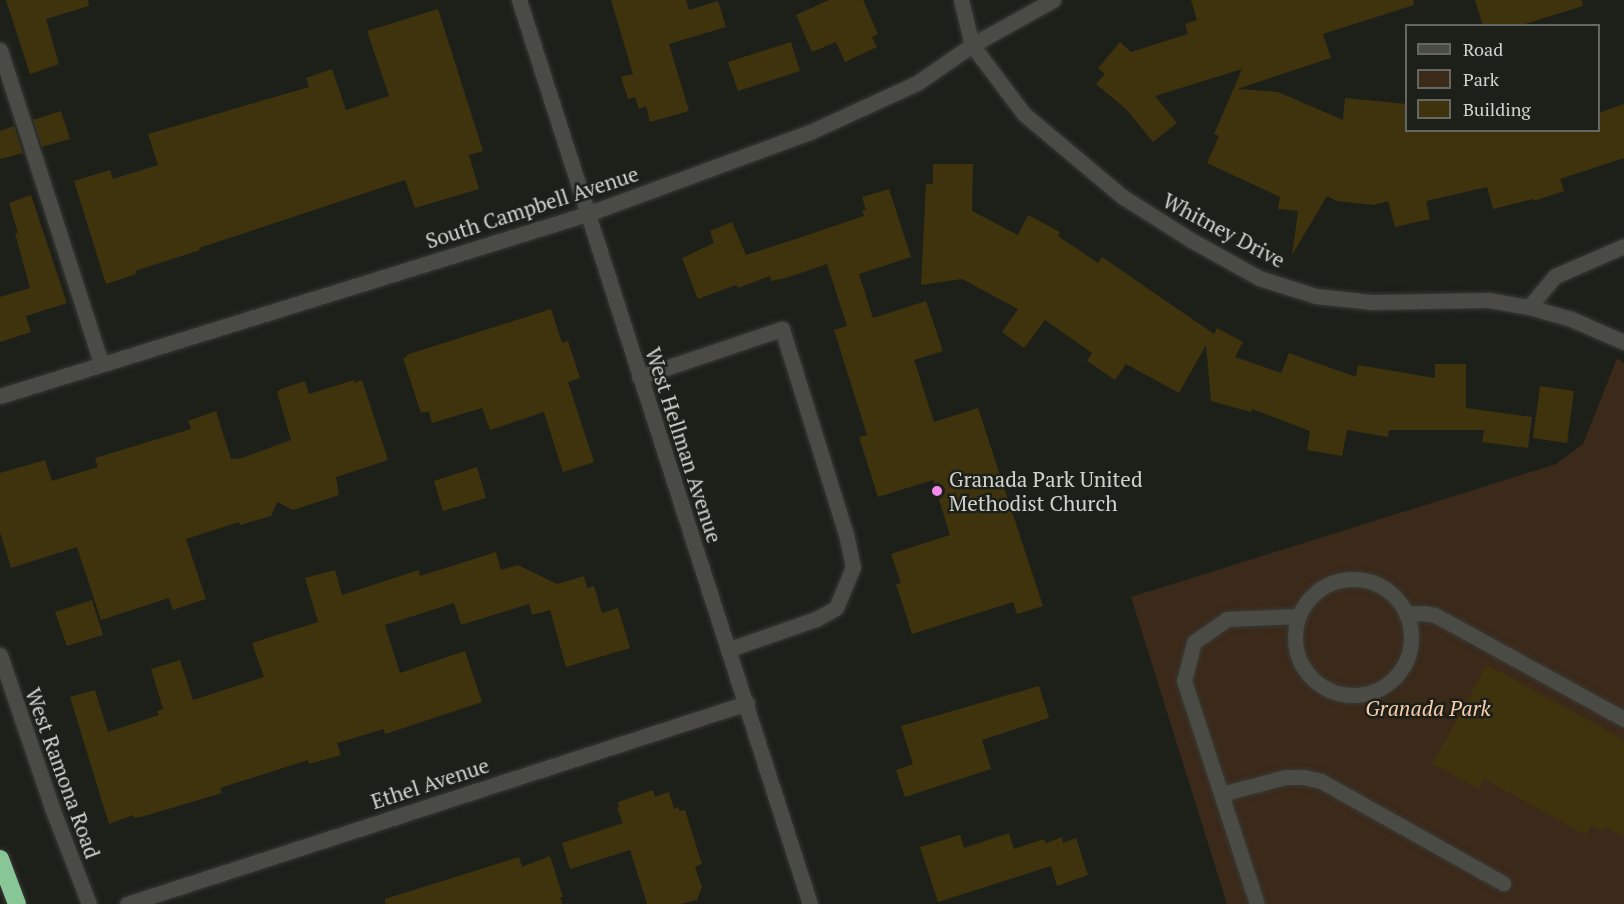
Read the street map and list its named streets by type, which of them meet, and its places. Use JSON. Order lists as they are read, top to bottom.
{
  "streets": {
    "street": [
      "South Campbell Avenue",
      "Whitney Drive",
      "West Hellman Avenue",
      "West Ramona Road",
      "Ethel Avenue"
    ]
  },
  "crossings": [
    ["South Campbell Avenue", "Whitney Drive"],
    ["South Campbell Avenue", "West Hellman Avenue"],
    ["West Hellman Avenue", "Ethel Avenue"]
  ],
  "parks": ["Granada Park"],
  "places": ["Granada Park United Methodist Church"],
  "legend": ["Road", "Park", "Building"]
}
